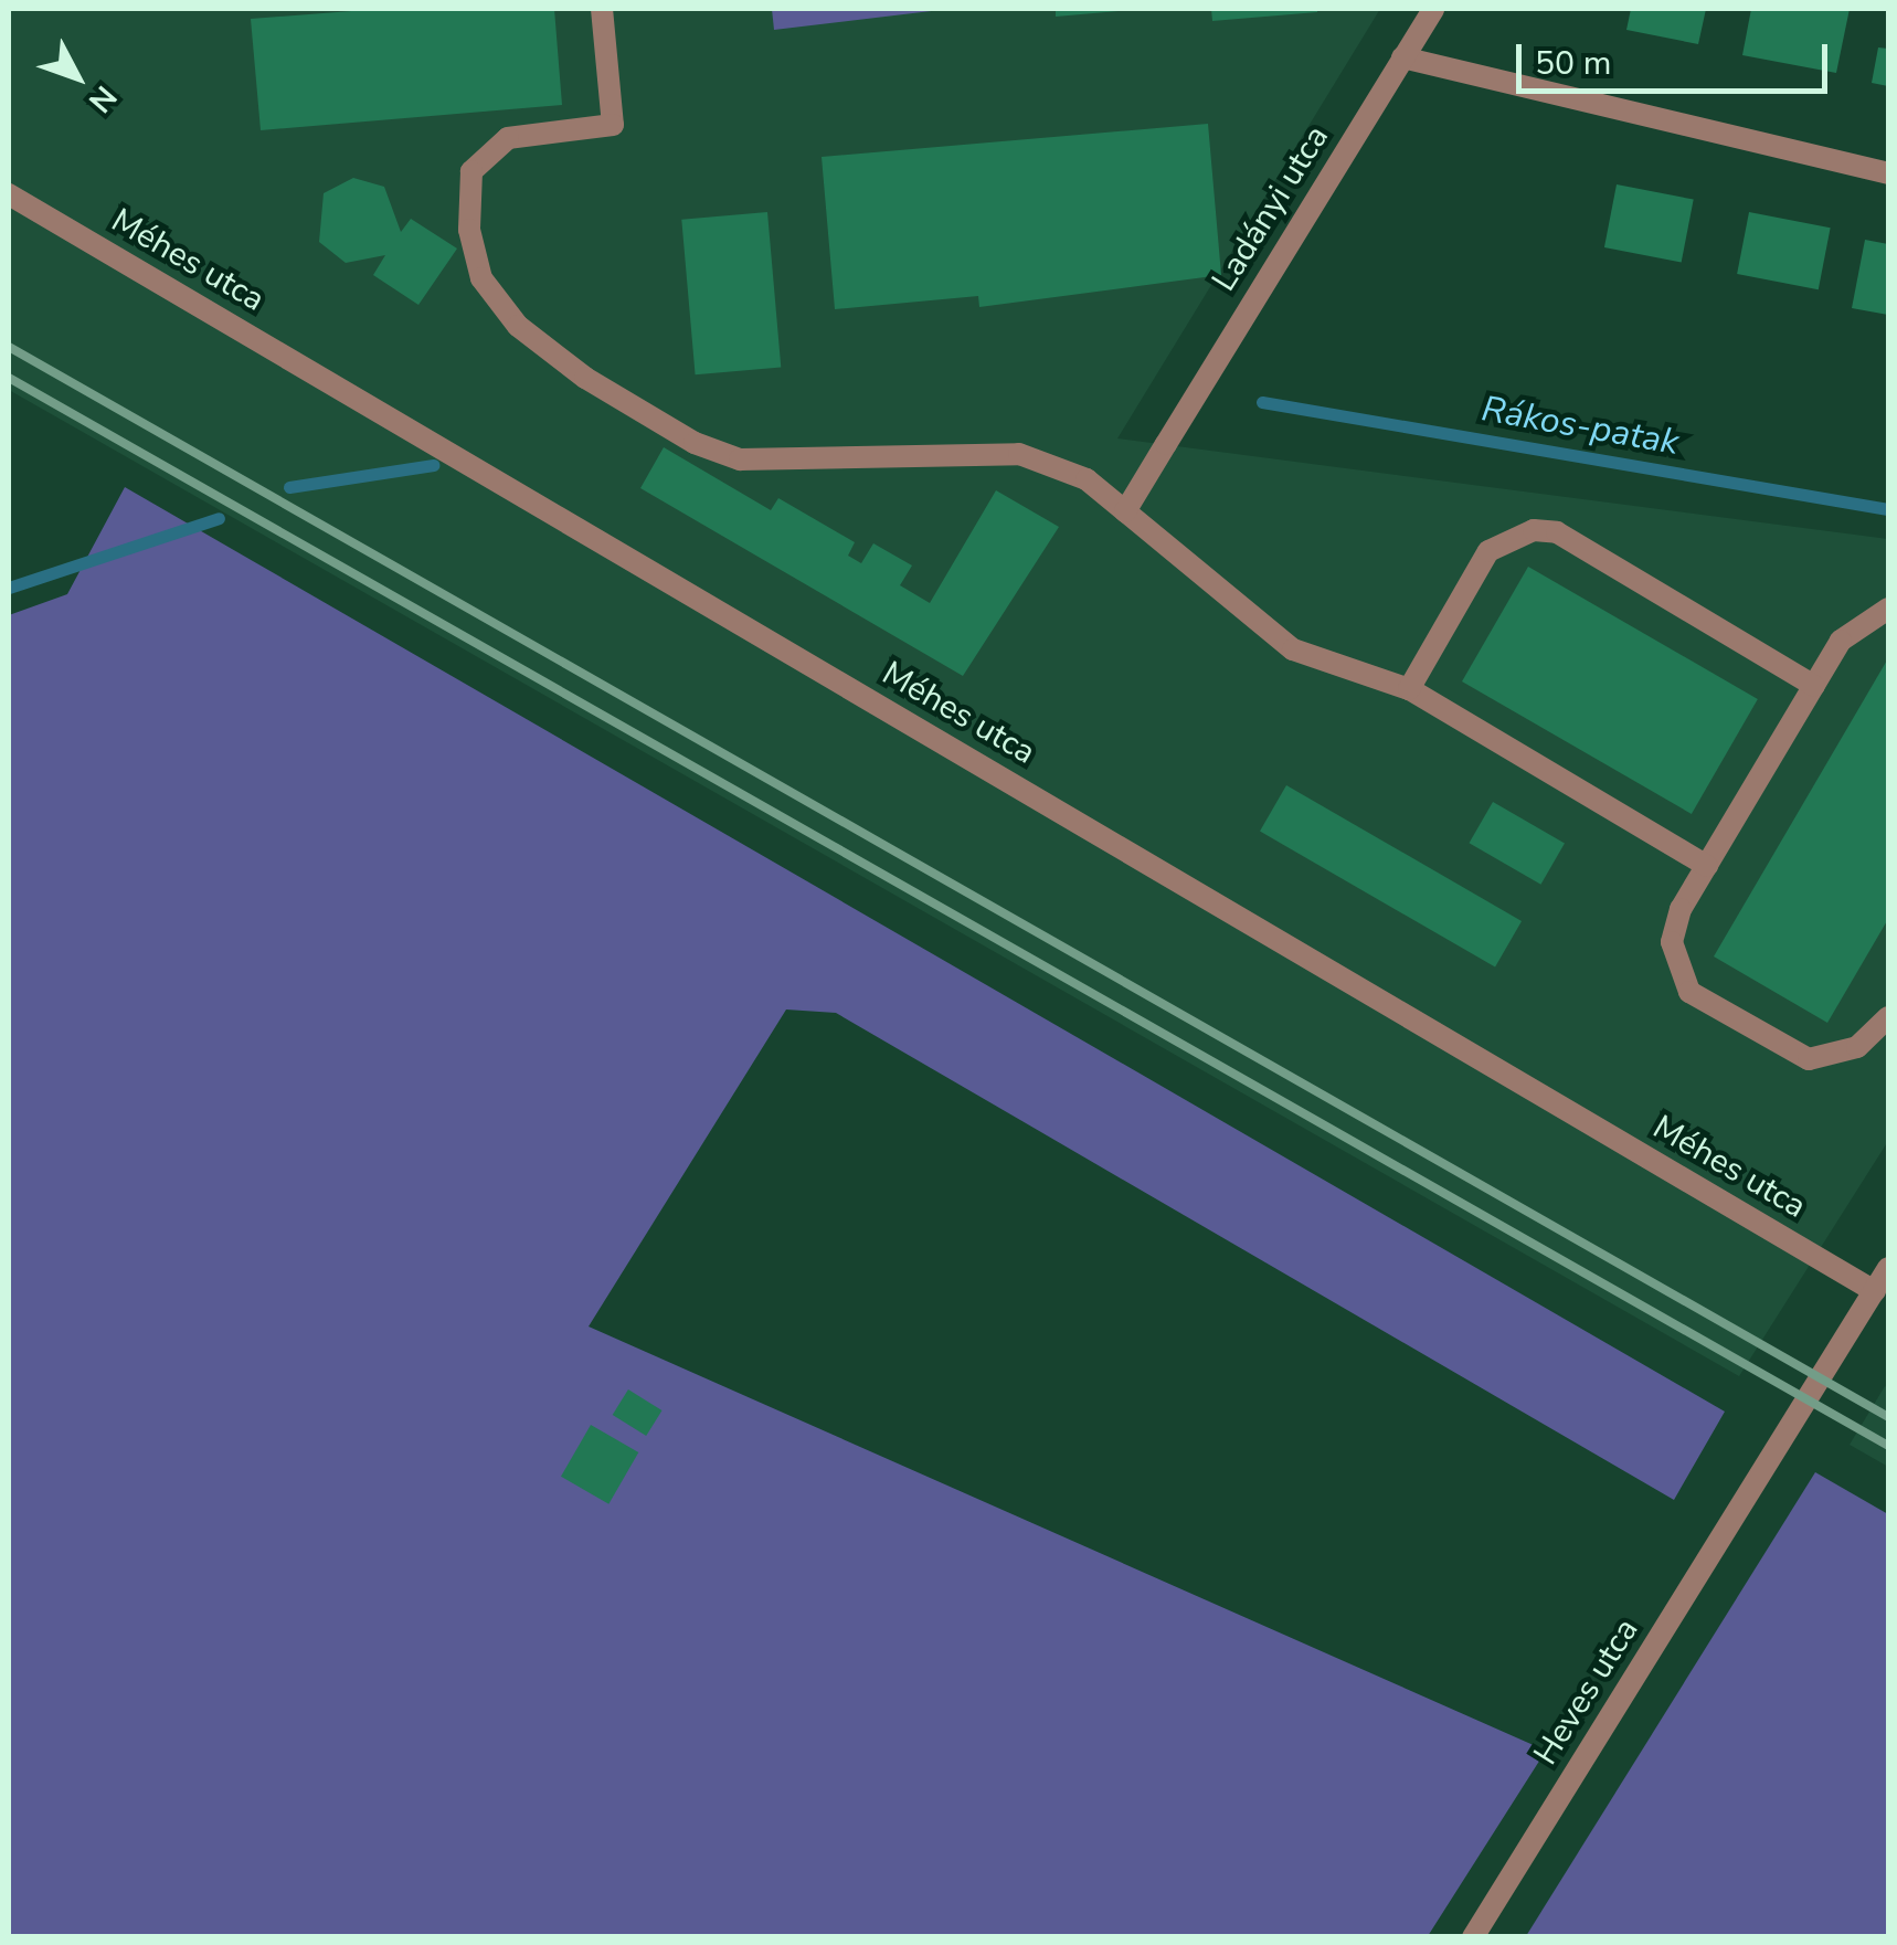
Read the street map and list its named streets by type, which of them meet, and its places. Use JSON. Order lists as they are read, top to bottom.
{
  "streets": {
    "street": ["Ladányi utca", "Méhes utca", "Heves utca"]
  },
  "crossings": [
    ["Méhes utca", "Heves utca"]
  ],
  "water": ["Rákos-patak"],
  "scale_bar": "50 m",
  "north": "bottom right"
}
